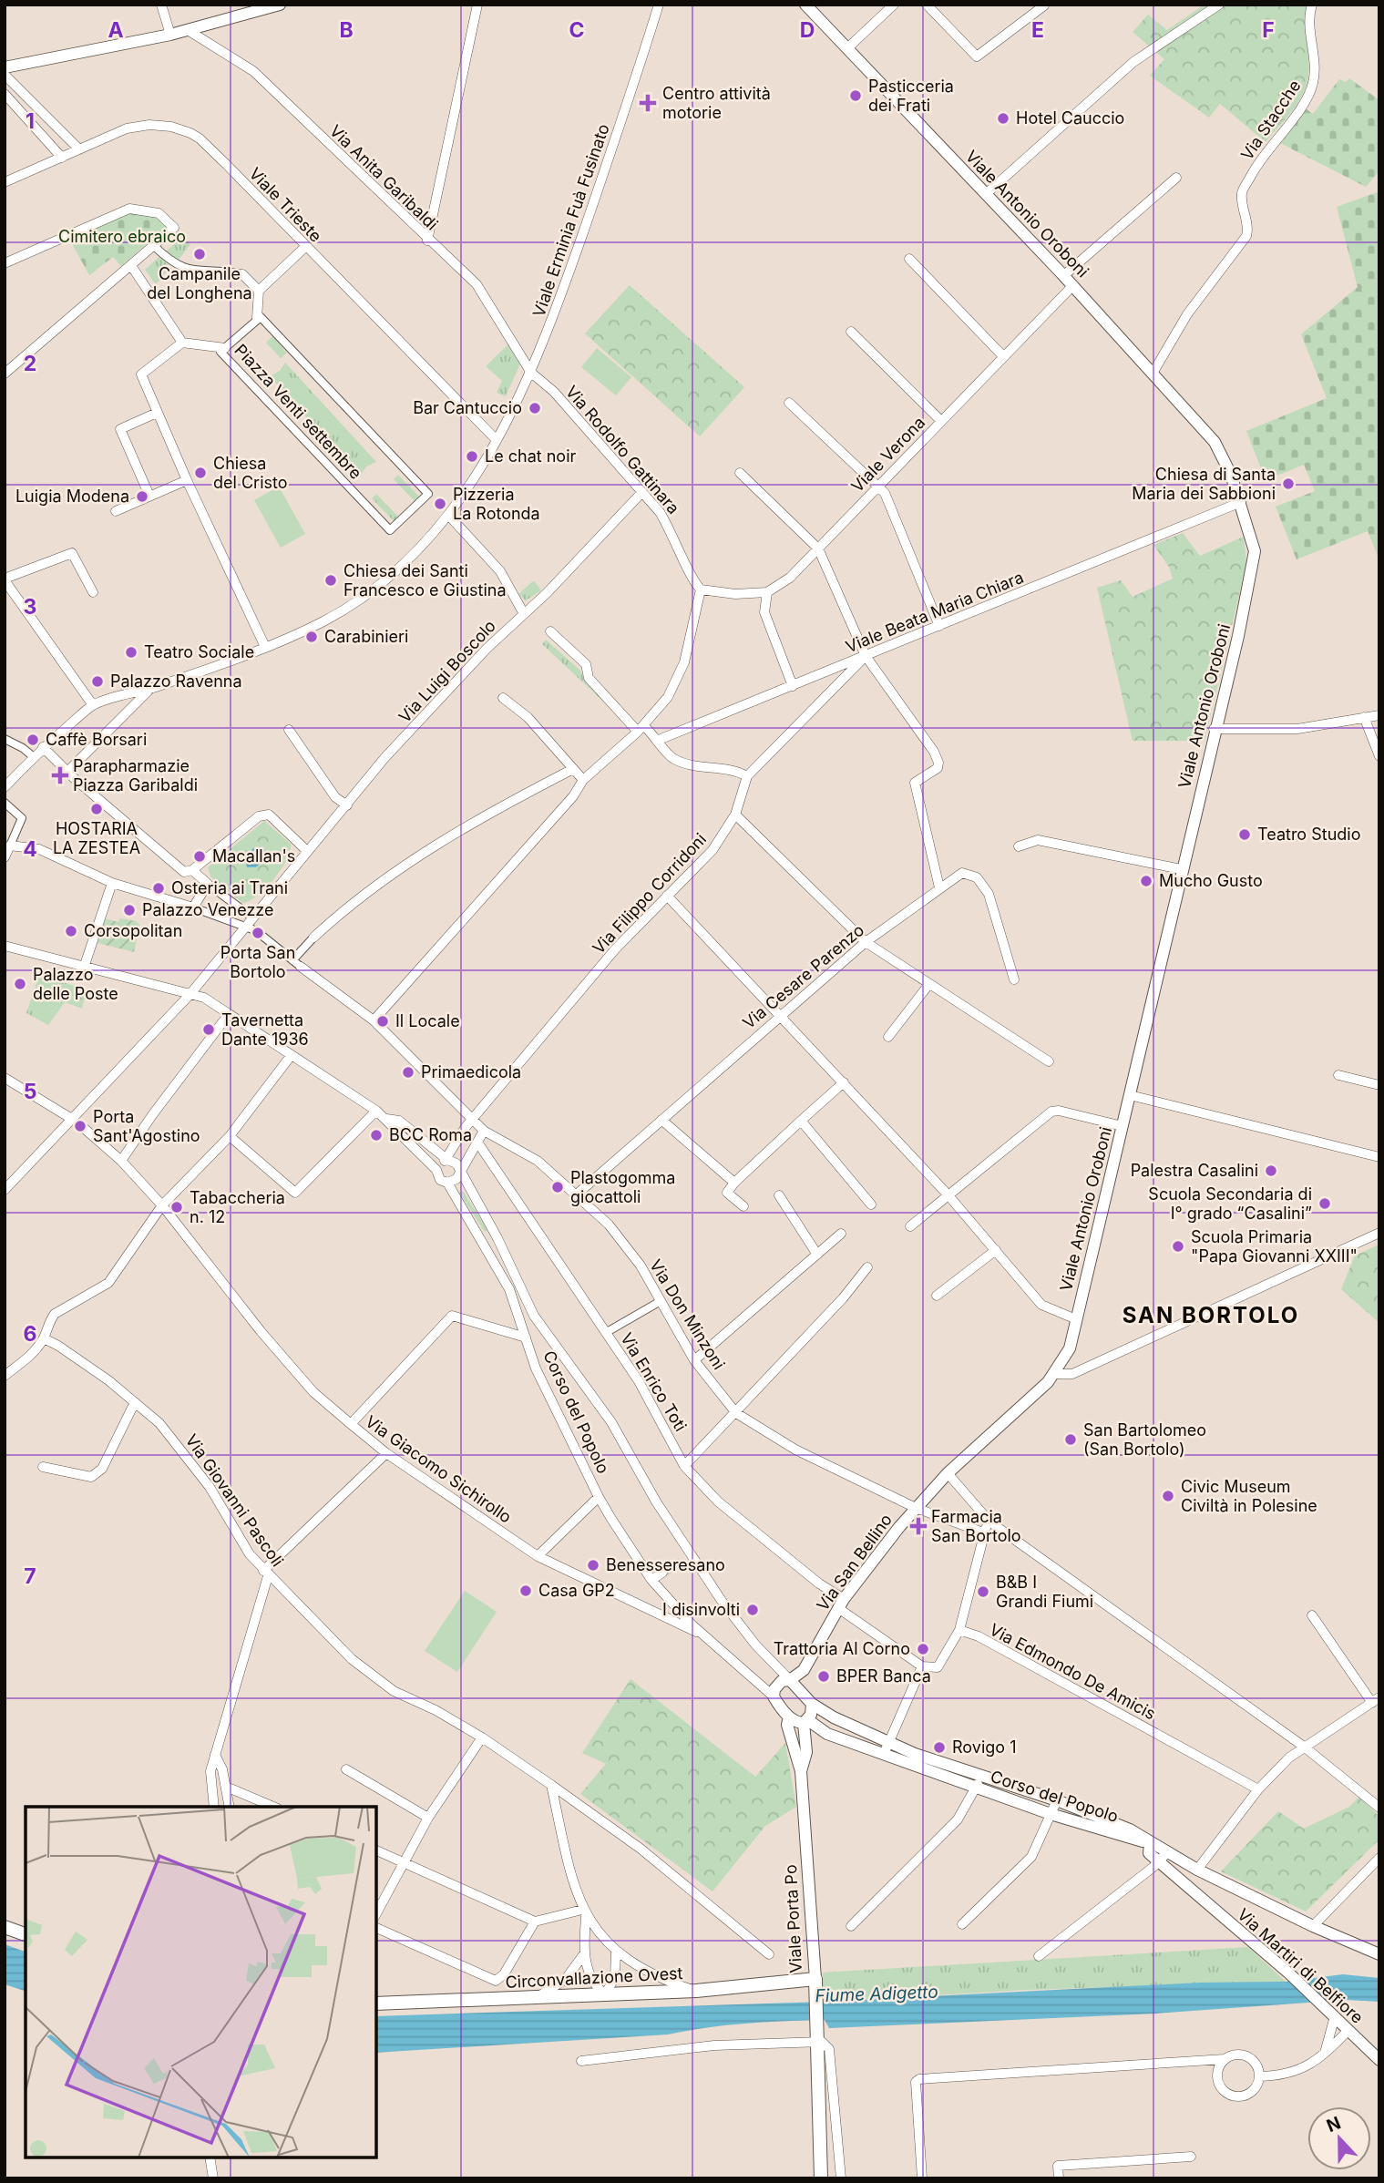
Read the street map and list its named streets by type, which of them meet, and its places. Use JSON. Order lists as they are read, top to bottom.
{
  "streets": {
    "main road": ["Viale Porta Po", "Circonvallazione Ovest"],
    "street": [
      "Via Stacche",
      "Via Anita Garibaldi",
      "Viale Trieste",
      "Viale Antonio Oroboni",
      "Viale Erminia Fuà Fusinato",
      "Piazza Venti settembre",
      "Via Rodolfo Gattinara",
      "Viale Verona",
      "Viale Beata Maria Chiara",
      "Via Luigi Boscolo",
      "Via Filippo Corridoni",
      "Via Cesare Parenzo",
      "Via Don Minzoni",
      "Via Enrico Toti",
      "Corso del Popolo",
      "Via Giacomo Sichirollo",
      "Via Giovanni Pascoli",
      "Via San Bellino",
      "Via Edmondo De Amicis",
      "Via Martiri di Belfiore"
    ]
  },
  "crossings": [
    ["Via Stacche", "Viale Antonio Oroboni"],
    ["Via Anita Garibaldi", "Viale Erminia Fuà Fusinato"],
    ["Via Anita Garibaldi", "Via Rodolfo Gattinara"],
    ["Viale Trieste", "Viale Erminia Fuà Fusinato"],
    ["Viale Antonio Oroboni", "Viale Verona"],
    ["Viale Antonio Oroboni", "Viale Beata Maria Chiara"],
    ["Viale Antonio Oroboni", "Via Don Minzoni"],
    ["Viale Antonio Oroboni", "Via San Bellino"],
    ["Viale Erminia Fuà Fusinato", "Via Rodolfo Gattinara"],
    ["Via Rodolfo Gattinara", "Via Luigi Boscolo"],
    ["Viale Beata Maria Chiara", "Via Filippo Corridoni"],
    ["Via Luigi Boscolo", "Corso del Popolo"],
    ["Via Filippo Corridoni", "Via Don Minzoni"],
    ["Via Filippo Corridoni", "Corso del Popolo"],
    ["Via Cesare Parenzo", "Via Don Minzoni"],
    ["Via Don Minzoni", "Via San Bellino"],
    ["Via Enrico Toti", "Via San Bellino"],
    ["Corso del Popolo", "Via Giacomo Sichirollo"],
    ["Corso del Popolo", "Via San Bellino"],
    ["Corso del Popolo", "Viale Porta Po"],
    ["Corso del Popolo", "Via Martiri di Belfiore"],
    ["Viale Porta Po", "Circonvallazione Ovest"]
  ],
  "districts": ["SAN BORTOLO"],
  "water": ["Fiume Adigetto"],
  "parks": ["Cimitero ebraico"],
  "places": {
    "other": [
      "Pasticceria dei Frati",
      "Hotel Cauccio",
      "Campanile del Longhena",
      "Bar Cantuccio",
      "Le chat noir",
      "Chiesa del Cristo",
      "Chiesa di Santa Maria dei Sabbioni",
      "Luigia Modena",
      "Pizzeria La Rotonda",
      "Chiesa dei Santi Francesco e Giustina",
      "Carabinieri",
      "Teatro Sociale",
      "Palazzo Ravenna",
      "Caffè Borsari",
      "HOSTARIA LA ZESTEA",
      "Teatro Studio",
      "Macallan's",
      "Mucho Gusto",
      "Osteria ai Trani",
      "Palazzo Venezze",
      "Corsopolitan",
      "Porta San Bortolo",
      "Palazzo delle Poste",
      "Il Locale",
      "Tavernetta Dante 1936",
      "Primaedicola",
      "Porta Sant'Agostino",
      "BCC Roma",
      "Palestra Casalini",
      "Plastogomma giocattoli",
      "Scuola Secondaria di I° grado “Casalini”",
      "Tabaccheria n. 12",
      "Scuola Primaria \"Papa Giovanni XXIII\"",
      "San Bartolomeo (San Bortolo)",
      "Civic Museum Civiltà in Polesine",
      "Benesseresano",
      "Casa GP2",
      "B&B I Grandi Fiumi",
      "I disinvolti",
      "Trattoria Al Corno",
      "BPER Banca",
      "Rovigo 1"
    ],
    "health": ["Centro attività motorie", "Parapharmazie Piazza Garibaldi", "Farmacia San Bortolo"]
  },
  "north": "top",
  "grid": {
    "columns": [
      "A",
      "B",
      "C",
      "D",
      "E",
      "F"
    ],
    "rows": [
      "1",
      "2",
      "3",
      "4",
      "5",
      "6",
      "7"
    ]
  }
}
